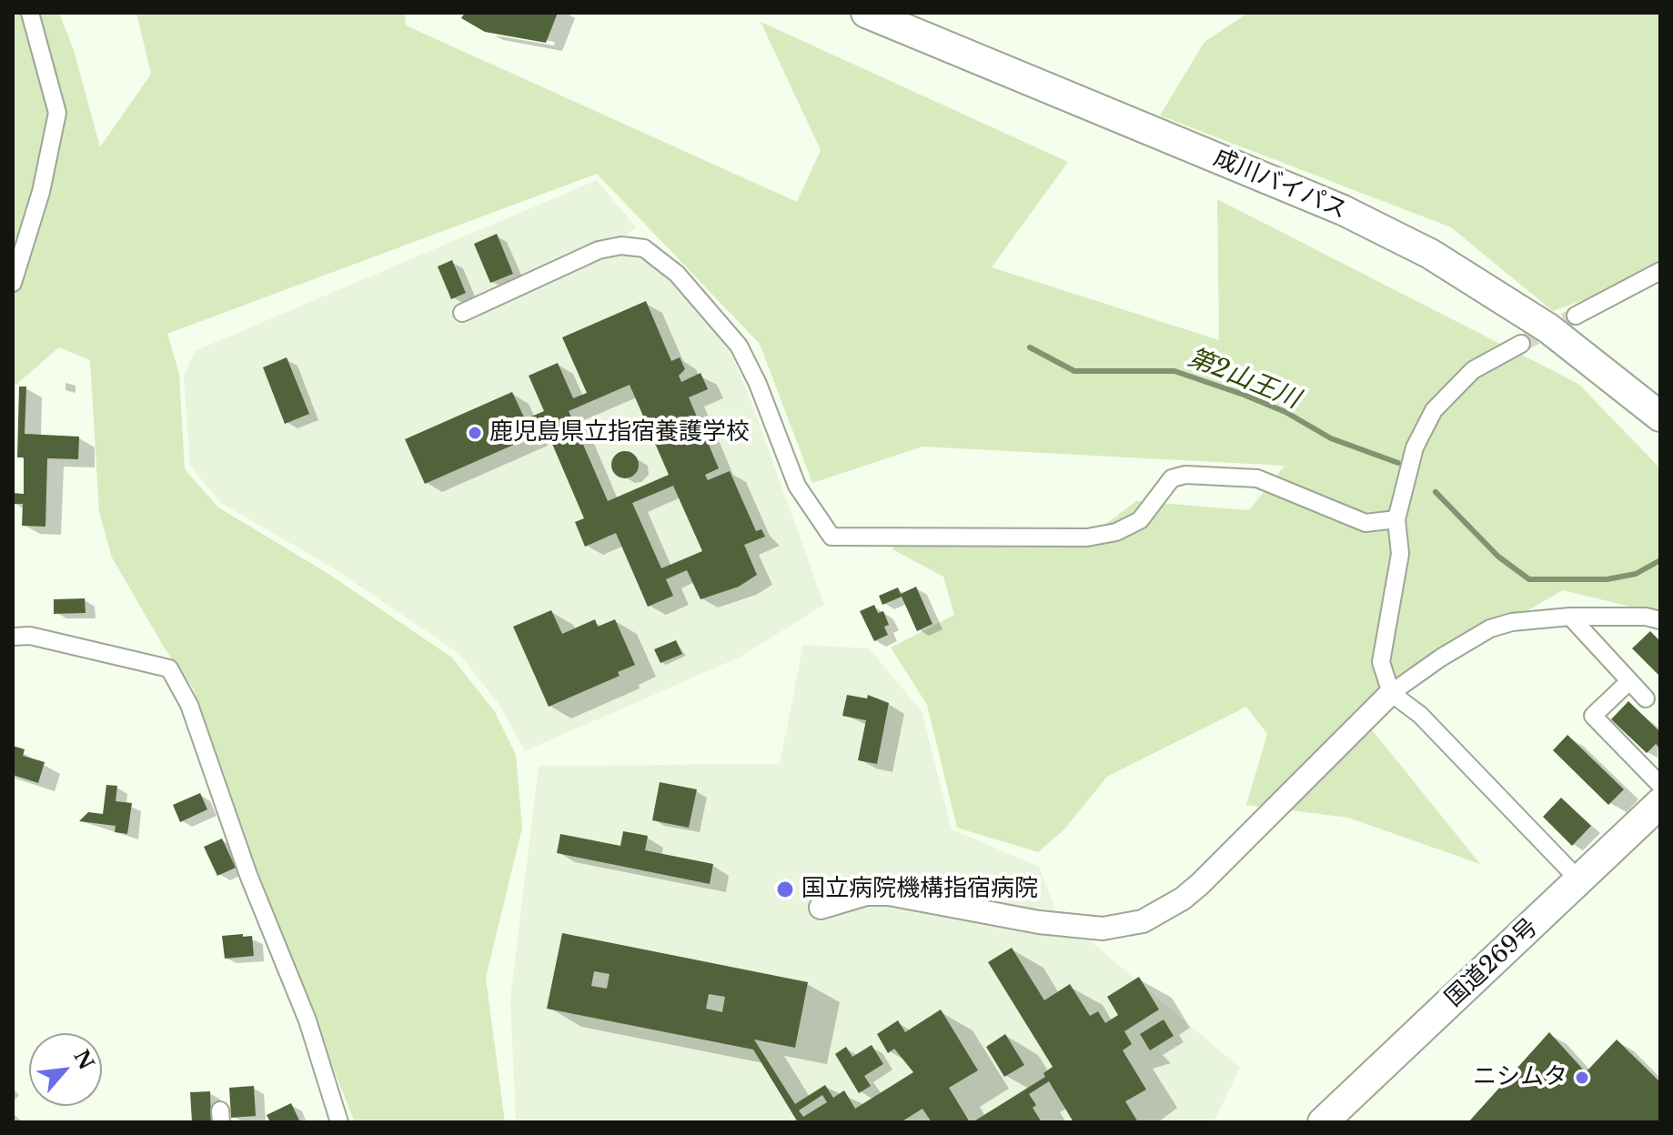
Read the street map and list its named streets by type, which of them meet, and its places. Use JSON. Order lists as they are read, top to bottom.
{
  "streets": {
    "highway": ["成川バイパス", "国道269号"]
  },
  "water": ["第2山王川"],
  "places": ["鹿児島県立指宿養護学校", "国立病院機構指宿病院", "ニシムタ"],
  "north": "top right"
}
